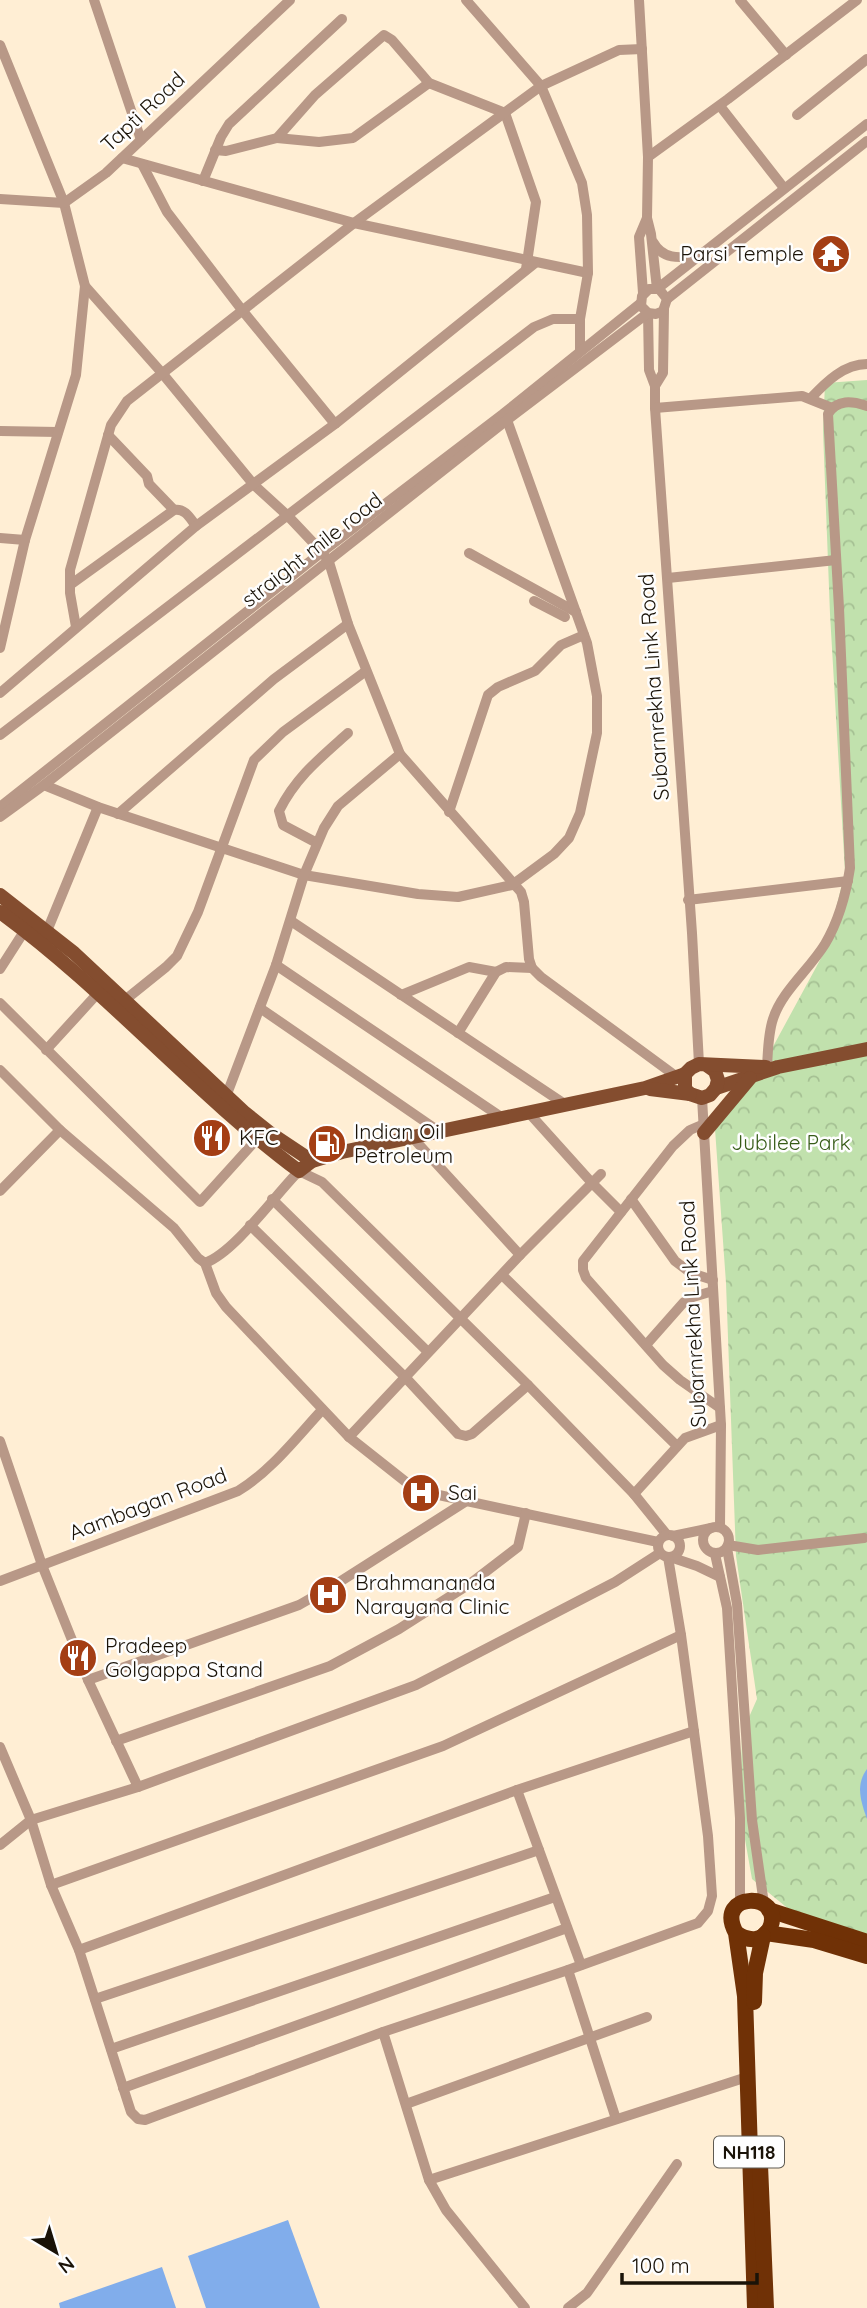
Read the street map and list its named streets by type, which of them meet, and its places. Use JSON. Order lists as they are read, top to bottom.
{
  "streets": {
    "highway": ["NH118"],
    "street": [
      "Tapti Road",
      "straight mile road",
      "Subarnrekha Link Road",
      "Aambagan Road"
    ]
  },
  "crossings": [
    ["straight mile road", "Subarnrekha Link Road"],
    ["Subarnrekha Link Road", "NH118"]
  ],
  "parks": ["Jubilee Park"],
  "places": {
    "temple": ["Parsi Temple"],
    "restaurant": ["KFC", "Pradeep Golgappa Stand"],
    "fuel station": ["Indian Oil Petroleum"],
    "hospital": ["Sai", "Brahmananda Narayana Clinic"]
  },
  "scale_bar": "100 m",
  "north": "bottom right"
}
